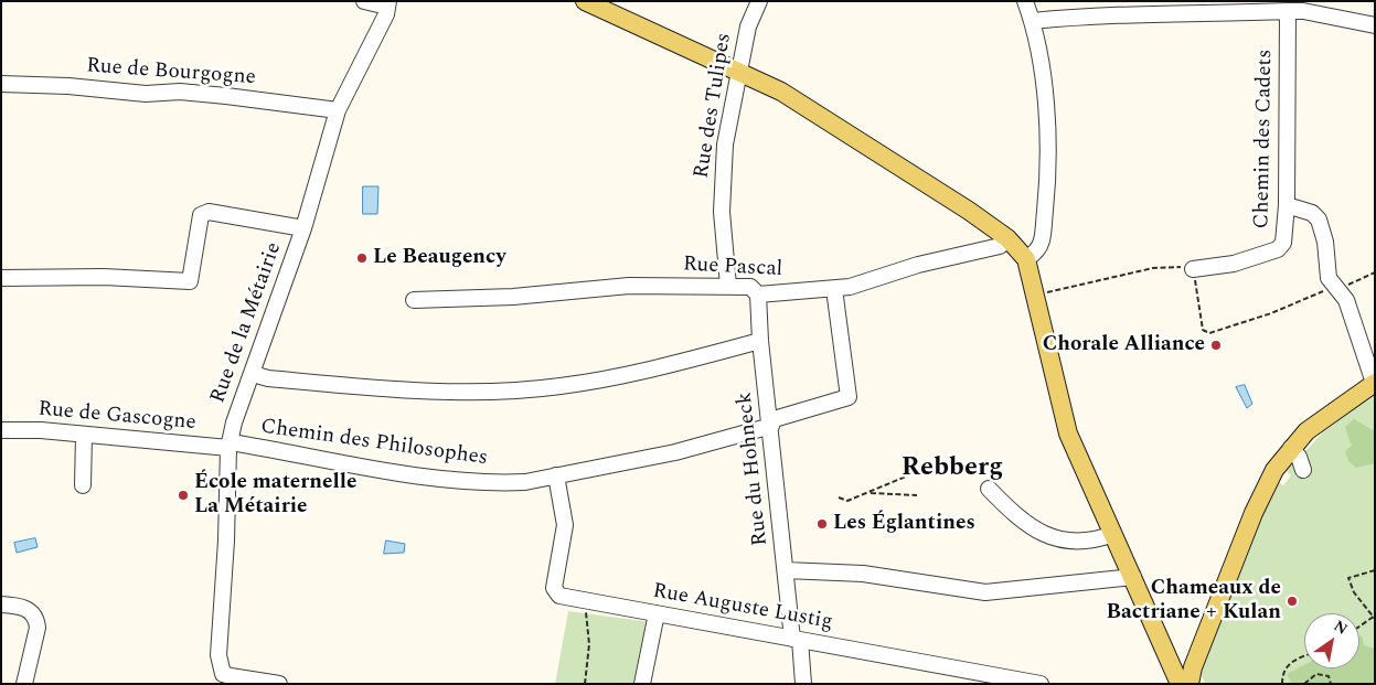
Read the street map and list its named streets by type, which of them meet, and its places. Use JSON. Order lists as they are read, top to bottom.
{
  "streets": {
    "street": [
      "Rue de Bourgogne",
      "Rue des Tulipes",
      "Chemin des Cadets",
      "Rue Pascal",
      "Rue de la Métairie",
      "Rue de Gascogne",
      "Chemin des Philosophes",
      "Rue du Hohneck",
      "Rue Auguste Lustig"
    ]
  },
  "crossings": [
    ["Rue de Bourgogne", "Rue de la Métairie"],
    ["Rue des Tulipes", "Rue Pascal"],
    ["Rue Pascal", "Chemin des Philosophes"],
    ["Rue Pascal", "Rue du Hohneck"],
    ["Rue de la Métairie", "Rue de Gascogne"],
    ["Rue de la Métairie", "Chemin des Philosophes"],
    ["Rue de Gascogne", "Chemin des Philosophes"],
    ["Chemin des Philosophes", "Rue du Hohneck"],
    ["Chemin des Philosophes", "Rue Auguste Lustig"],
    ["Rue du Hohneck", "Rue Auguste Lustig"]
  ],
  "districts": ["Rebberg"],
  "places": [
    "Le Beaugency",
    "Chorale Alliance",
    "École maternelle La Métairie",
    "Les Églantines",
    "Chameaux de Bactriane + Kulan"
  ],
  "north": "top right"
}
